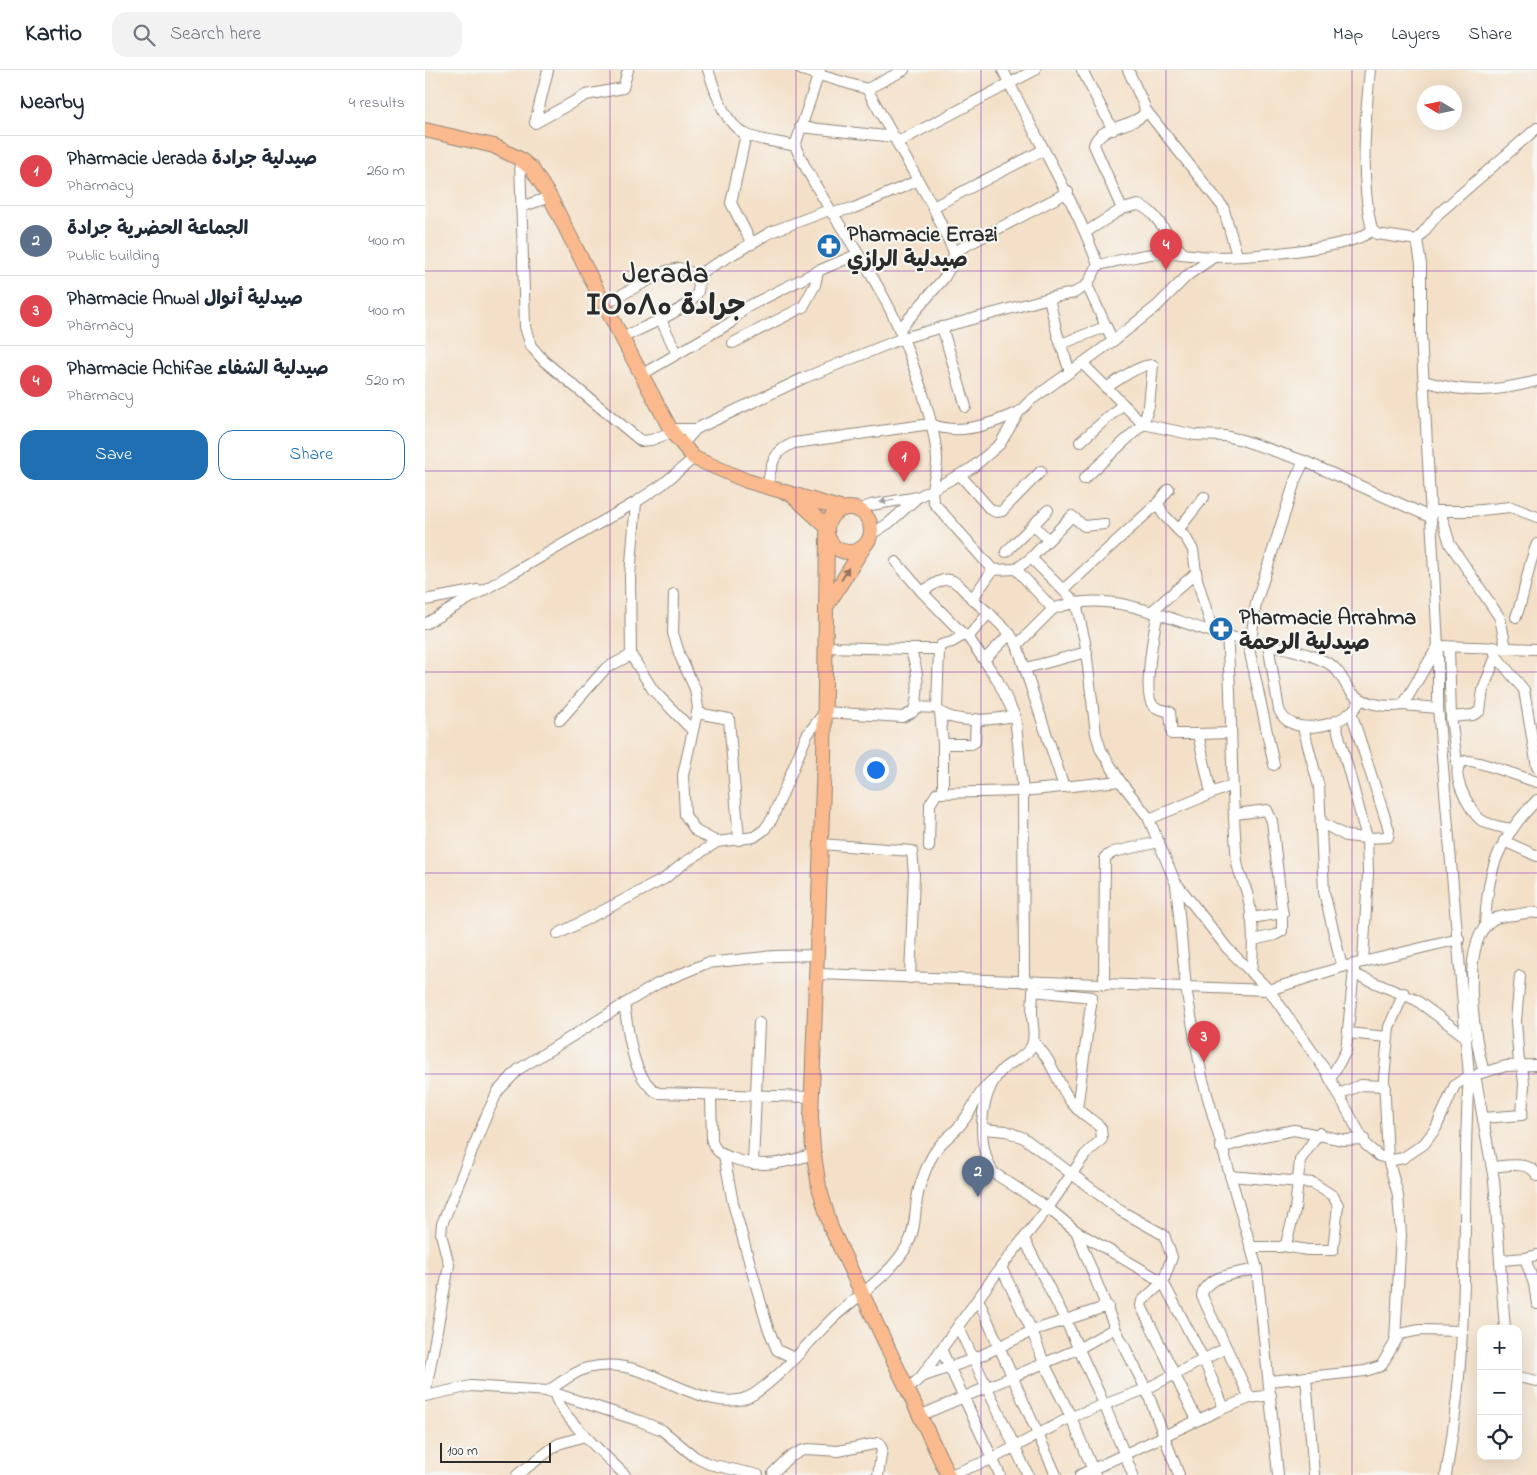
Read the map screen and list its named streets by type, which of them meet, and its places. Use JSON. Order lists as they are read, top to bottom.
{
  "districts": ["Jerada ⵊⵔⴰⴷⴰ جرادة"],
  "places": {
    "pharmacy": ["Pharmacie Errazi صيدلية الرازي", "Pharmacie Arrahma صيدلية الرحمة"]
  },
  "scale_bar": "100 m",
  "north": "left",
  "page": {
    "header": "Kartio",
    "search": "Search here",
    "nav": ["Map", "Layers", "Share"],
    "heading": ["Nearby", "4 results"],
    "list": [
      {
        "mark": "1",
        "name": "Pharmacie Jerada صيدلية جرادة",
        "note": "Pharmacy",
        "value": "260 m"
      },
      {
        "mark": "2",
        "name": "الجماعة الحضرية جرادة",
        "note": "Public building",
        "value": "400 m"
      },
      {
        "mark": "3",
        "name": "Pharmacie Anwal صيدلية أنوال",
        "note": "Pharmacy",
        "value": "400 m"
      },
      {
        "mark": "4",
        "name": "Pharmacie Achifae صيدلية الشفاء",
        "note": "Pharmacy",
        "value": "520 m"
      }
    ],
    "pins": [
      "4",
      "1",
      "3",
      "2"
    ],
    "buttons": ["Save", "Share"],
    "map_buttons": ["+", "−"],
    "scale": "100 m"
  }
}
